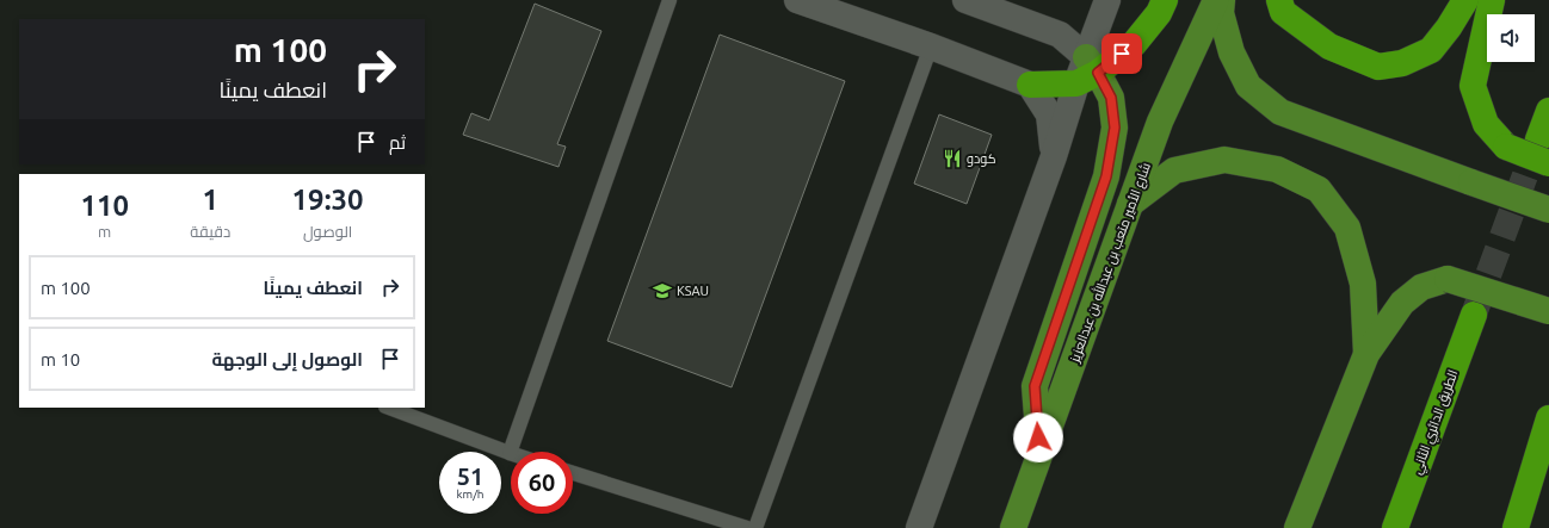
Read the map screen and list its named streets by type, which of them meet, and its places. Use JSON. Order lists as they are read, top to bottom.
{
  "streets": {
    "highway": ["الطريق الدائري الثاني"],
    "main road": ["شارع الأمير متعب بن عبدالله بن عبدالعزيز"]
  },
  "places": {
    "restaurant": ["كودو"],
    "school or university": ["KSAU"]
  },
  "page": {
    "turn": ["100 m", "انعطف يمينًا"],
    "then": "ثم",
    "eta": [
      "19:30",
      "الوصول",
      "1",
      "دقيقة",
      "110",
      "m"
    ],
    "list": [
      {
        "name": "انعطف يمينًا",
        "value": "100 m"
      },
      {
        "name": "الوصول إلى الوجهة",
        "value": "10 m"
      }
    ],
    "speed": "51 km/h",
    "limit": "60"
  }
}
